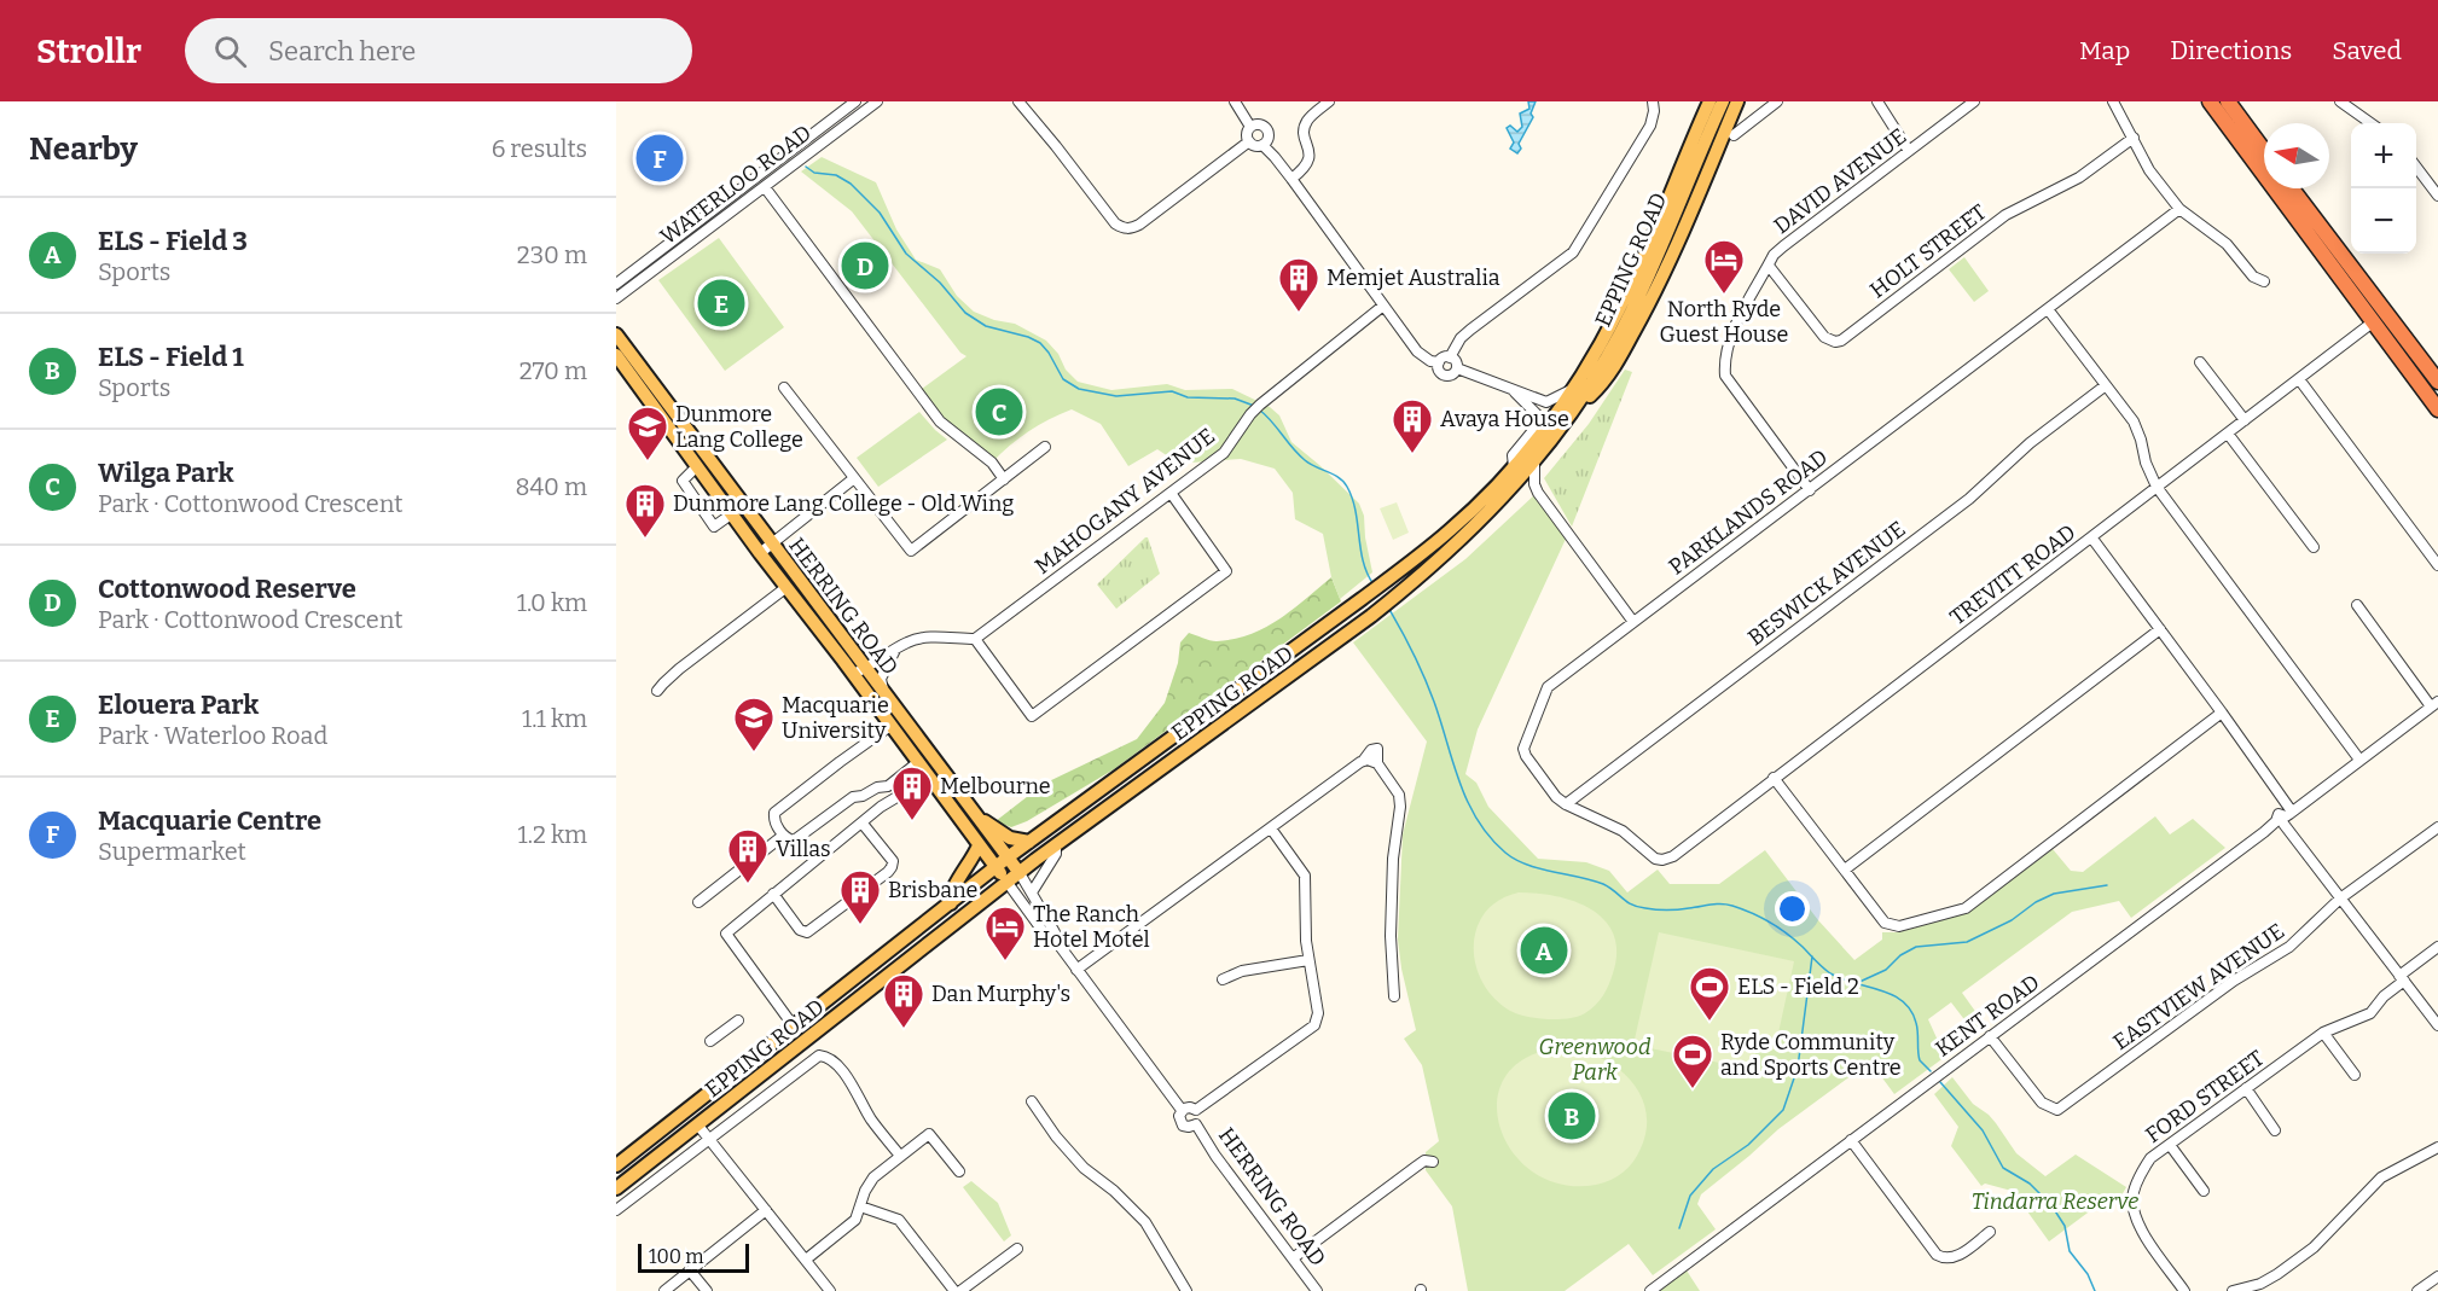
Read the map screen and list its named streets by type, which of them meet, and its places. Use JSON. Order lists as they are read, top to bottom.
{
  "streets": {
    "main road": ["EPPING ROAD", "HERRING ROAD"],
    "street": [
      "DAVID AVENUE",
      "WATERLOO ROAD",
      "HOLT STREET",
      "MAHOGANY AVENUE",
      "PARKLANDS ROAD",
      "TREVITT ROAD",
      "BESWICK AVENUE",
      "EASTVIEW AVENUE",
      "KENT ROAD",
      "FORD STREET"
    ]
  },
  "crossings": [
    ["DAVID AVENUE", "HOLT STREET"],
    ["DAVID AVENUE", "PARKLANDS ROAD"],
    ["EPPING ROAD", "HERRING ROAD"],
    ["PARKLANDS ROAD", "TREVITT ROAD"],
    ["PARKLANDS ROAD", "BESWICK AVENUE"],
    ["EASTVIEW AVENUE", "KENT ROAD"]
  ],
  "parks": ["Greenwood Park", "Tindarra Reserve"],
  "places": {
    "hotel": ["North Ryde Guest House", "The Ranch Hotel Motel"],
    "building": [
      "Memjet Australia",
      "Avaya House",
      "Dunmore Lang College - Old Wing",
      "Melbourne",
      "Villas",
      "Brisbane",
      "Dan Murphy's"
    ],
    "school or university": ["Dunmore Lang College", "Macquarie University"],
    "sports": ["ELS - Field 2", "Ryde Community and Sports Centre"]
  },
  "scale_bar": "100 m",
  "north": "left",
  "page": {
    "header": "Strollr",
    "search": "Search here",
    "nav": ["Map", "Directions", "Saved"],
    "heading": ["Nearby", "6 results"],
    "map_buttons": ["+", "−"],
    "pins": [
      "F",
      "D",
      "E",
      "C",
      "A",
      "B"
    ],
    "list": [
      {
        "mark": "A",
        "name": "ELS - Field 3",
        "note": "Sports",
        "value": "230 m"
      },
      {
        "mark": "B",
        "name": "ELS - Field 1",
        "note": "Sports",
        "value": "270 m"
      },
      {
        "mark": "C",
        "name": "Wilga Park",
        "note": "Park · Cottonwood Crescent",
        "value": "840 m"
      },
      {
        "mark": "D",
        "name": "Cottonwood Reserve",
        "note": "Park · Cottonwood Crescent",
        "value": "1.0 km"
      },
      {
        "mark": "E",
        "name": "Elouera Park",
        "note": "Park · Waterloo Road",
        "value": "1.1 km"
      },
      {
        "mark": "F",
        "name": "Macquarie Centre",
        "note": "Supermarket",
        "value": "1.2 km"
      }
    ],
    "scale": "100 m"
  }
}
